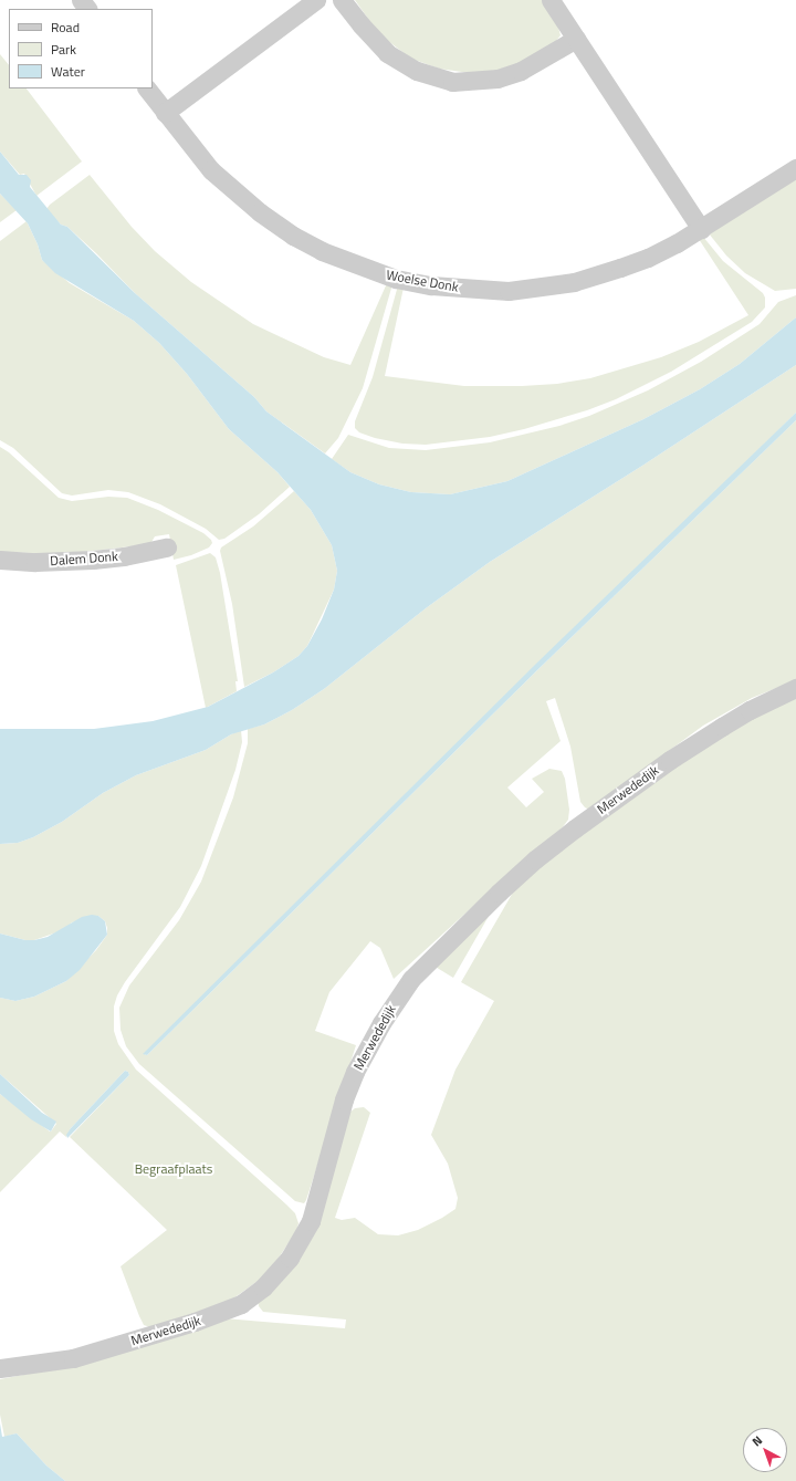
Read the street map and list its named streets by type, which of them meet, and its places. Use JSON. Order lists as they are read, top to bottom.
{
  "streets": {
    "street": ["Woelse Donk", "Dalem Donk", "Merwededijk"]
  },
  "parks": ["Begraafplaats"],
  "legend": ["Road", "Park", "Water"],
  "north": "top left"
}
